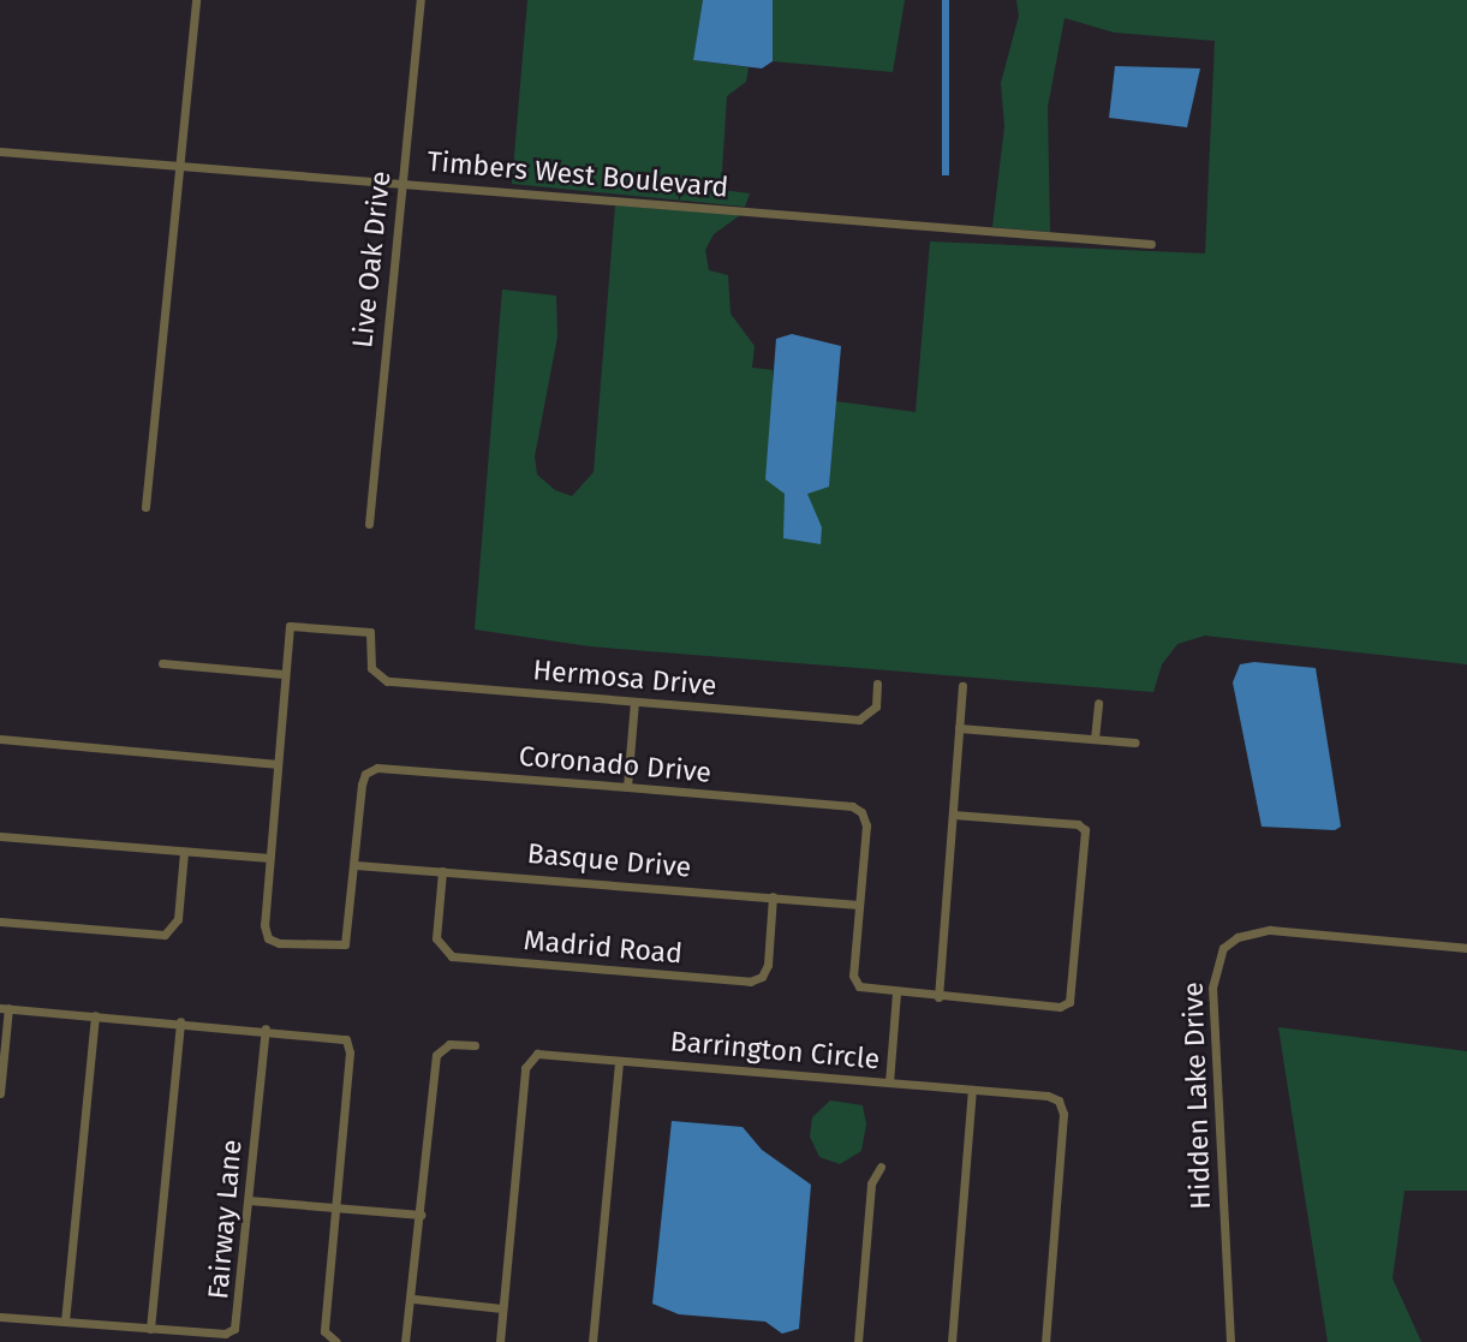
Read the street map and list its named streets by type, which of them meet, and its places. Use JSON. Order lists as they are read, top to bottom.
{
  "streets": {
    "street": [
      "Timbers West Boulevard",
      "Live Oak Drive",
      "Hermosa Drive",
      "Coronado Drive",
      "Basque Drive",
      "Madrid Road",
      "Barrington Circle",
      "Hidden Lake Drive",
      "Fairway Lane"
    ]
  },
  "crossings": [
    ["Timbers West Boulevard", "Live Oak Drive"],
    ["Coronado Drive", "Basque Drive"],
    ["Basque Drive", "Madrid Road"]
  ]
}
